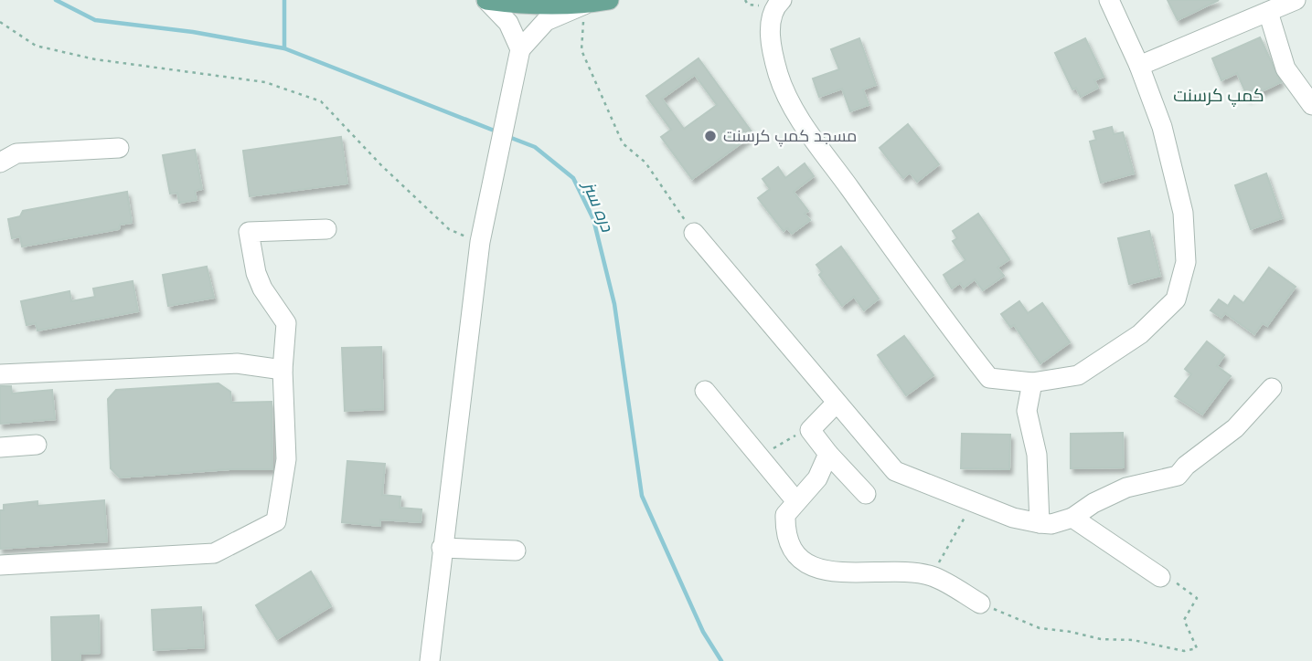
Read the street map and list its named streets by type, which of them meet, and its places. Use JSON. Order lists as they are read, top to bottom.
{
  "districts": ["کمپ کرسنت"],
  "water": ["دره سبز"],
  "places": ["مسجد کمپ کرسنت"]
}
